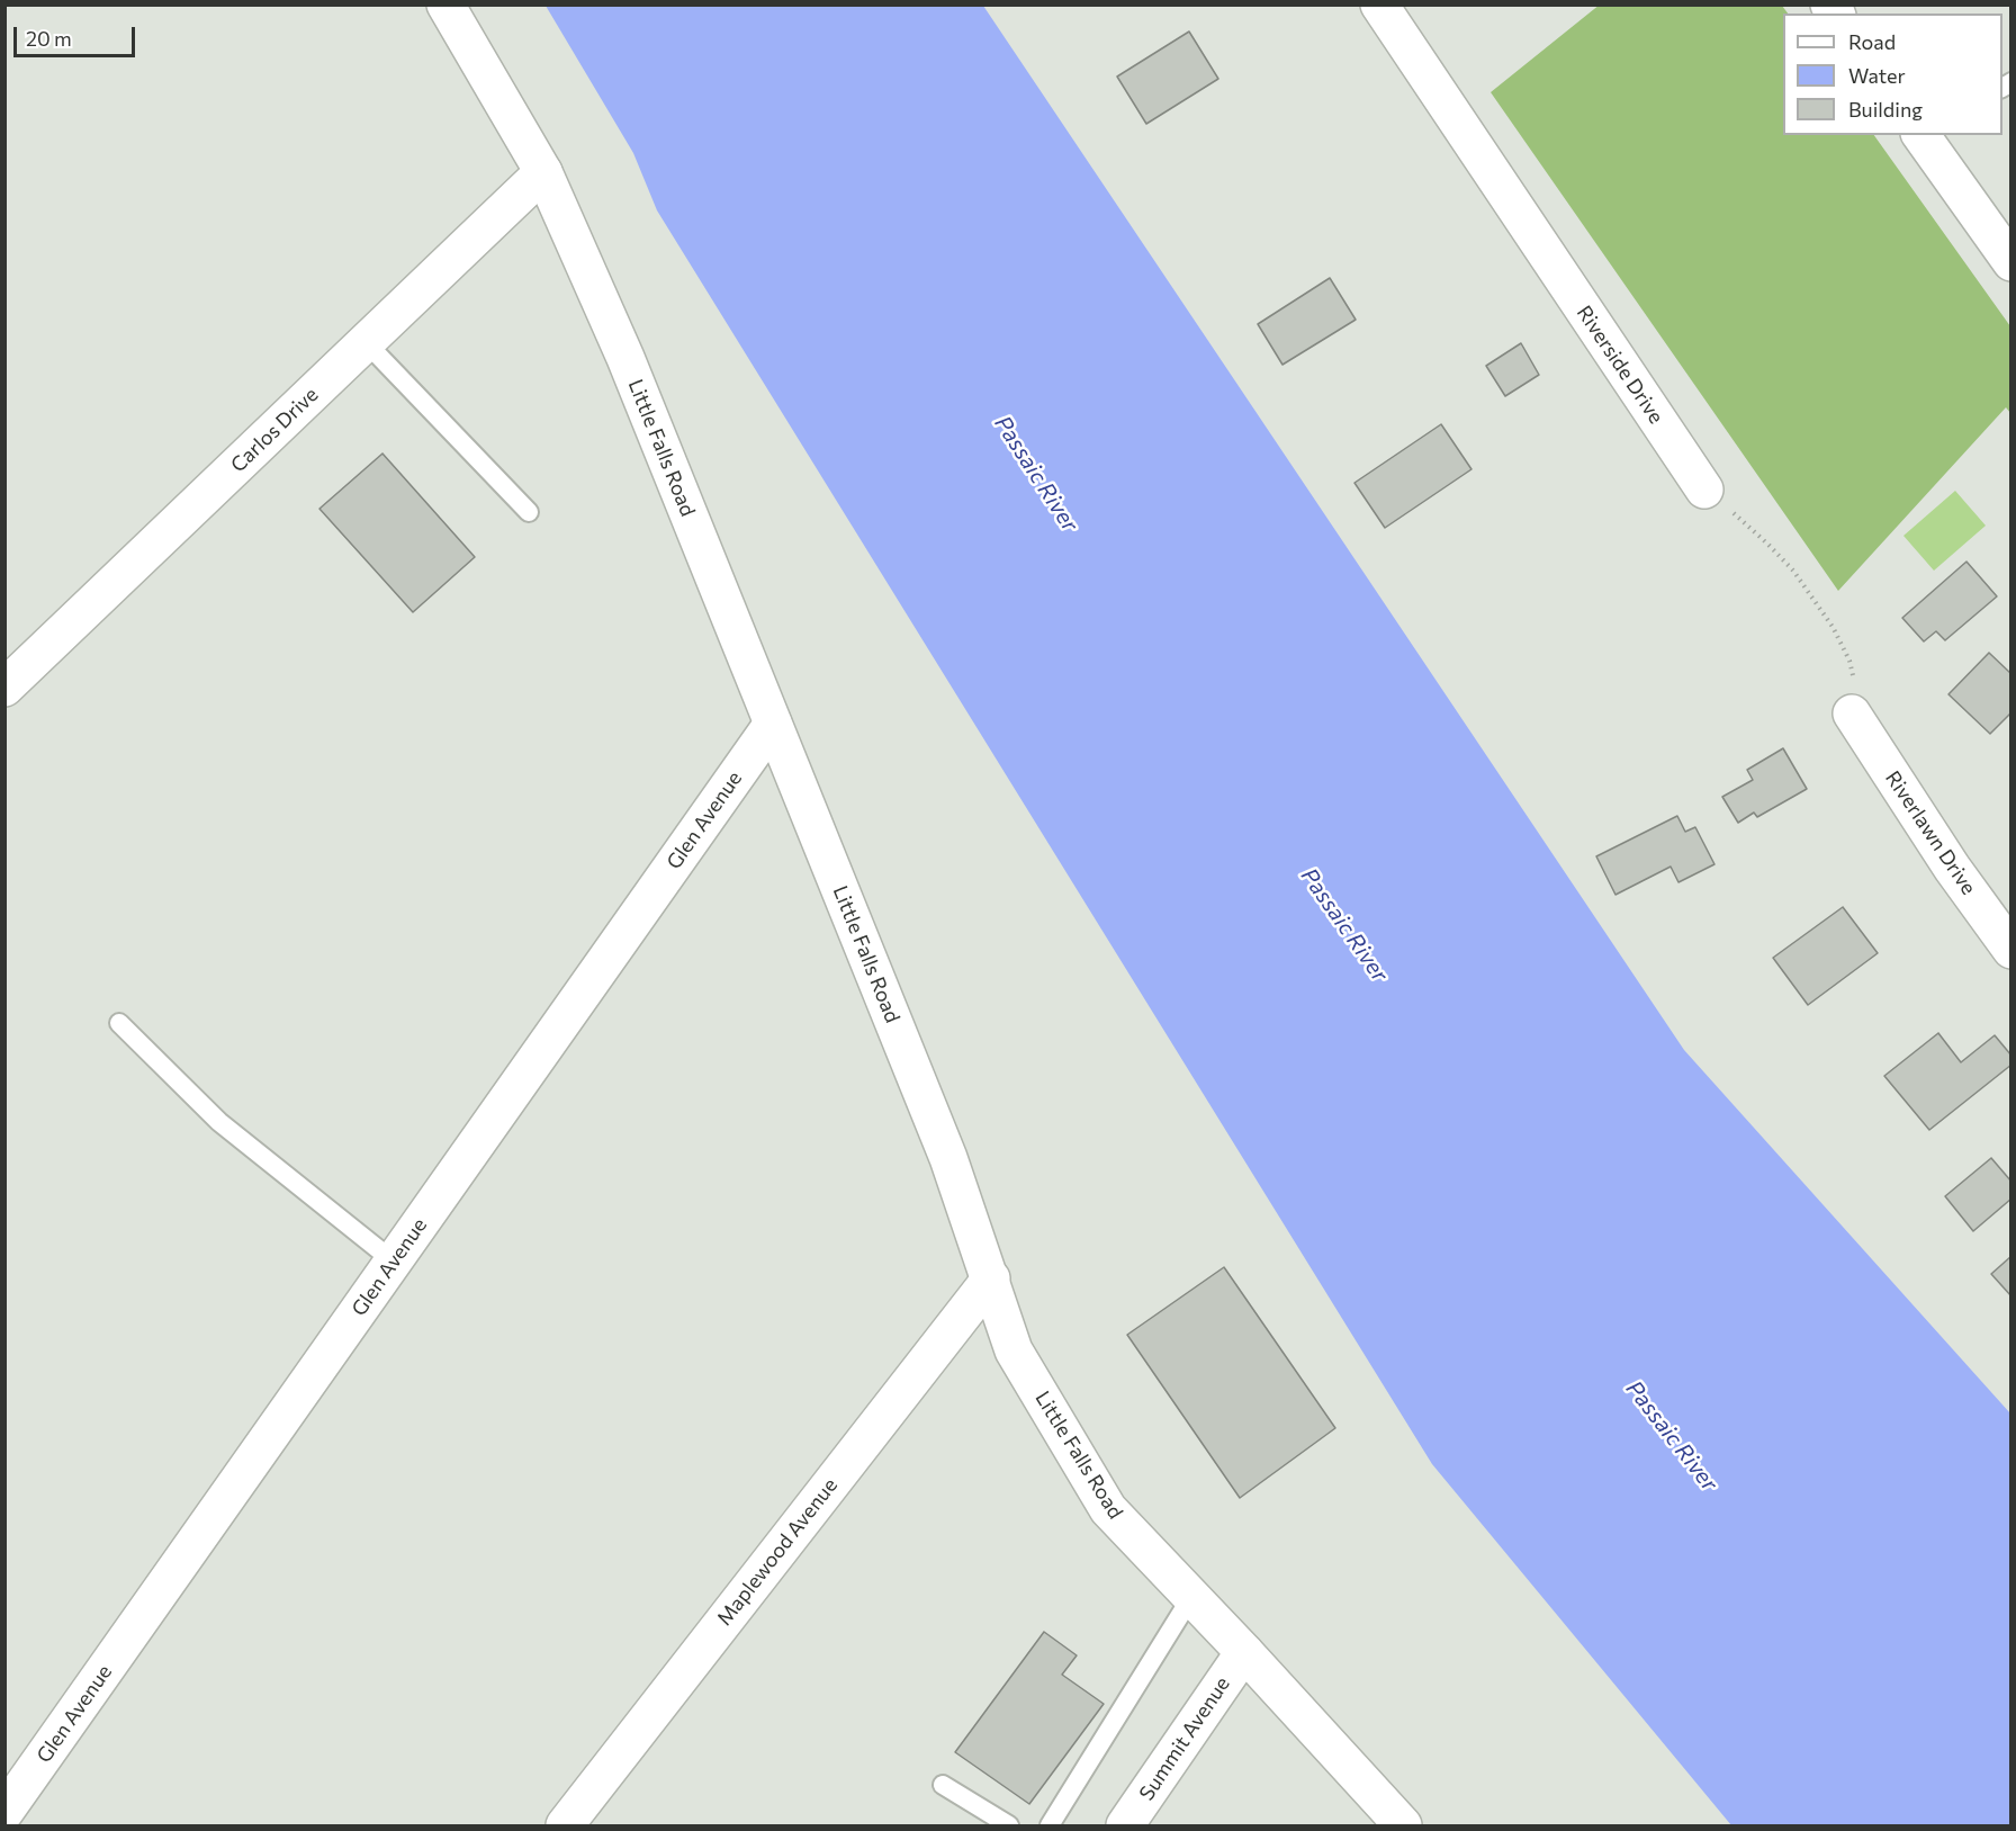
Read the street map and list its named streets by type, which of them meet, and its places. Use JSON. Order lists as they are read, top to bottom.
{
  "streets": {
    "street": [
      "Riverside Drive",
      "Carlos Drive",
      "Little Falls Road",
      "Glen Avenue",
      "Riverlawn Drive",
      "Maplewood Avenue",
      "Summit Avenue"
    ]
  },
  "crossings": [
    ["Carlos Drive", "Little Falls Road"],
    ["Little Falls Road", "Glen Avenue"],
    ["Little Falls Road", "Maplewood Avenue"],
    ["Little Falls Road", "Summit Avenue"]
  ],
  "water": ["Passaic River"],
  "legend": ["Road", "Water", "Building"],
  "scale_bar": "20 m"
}
